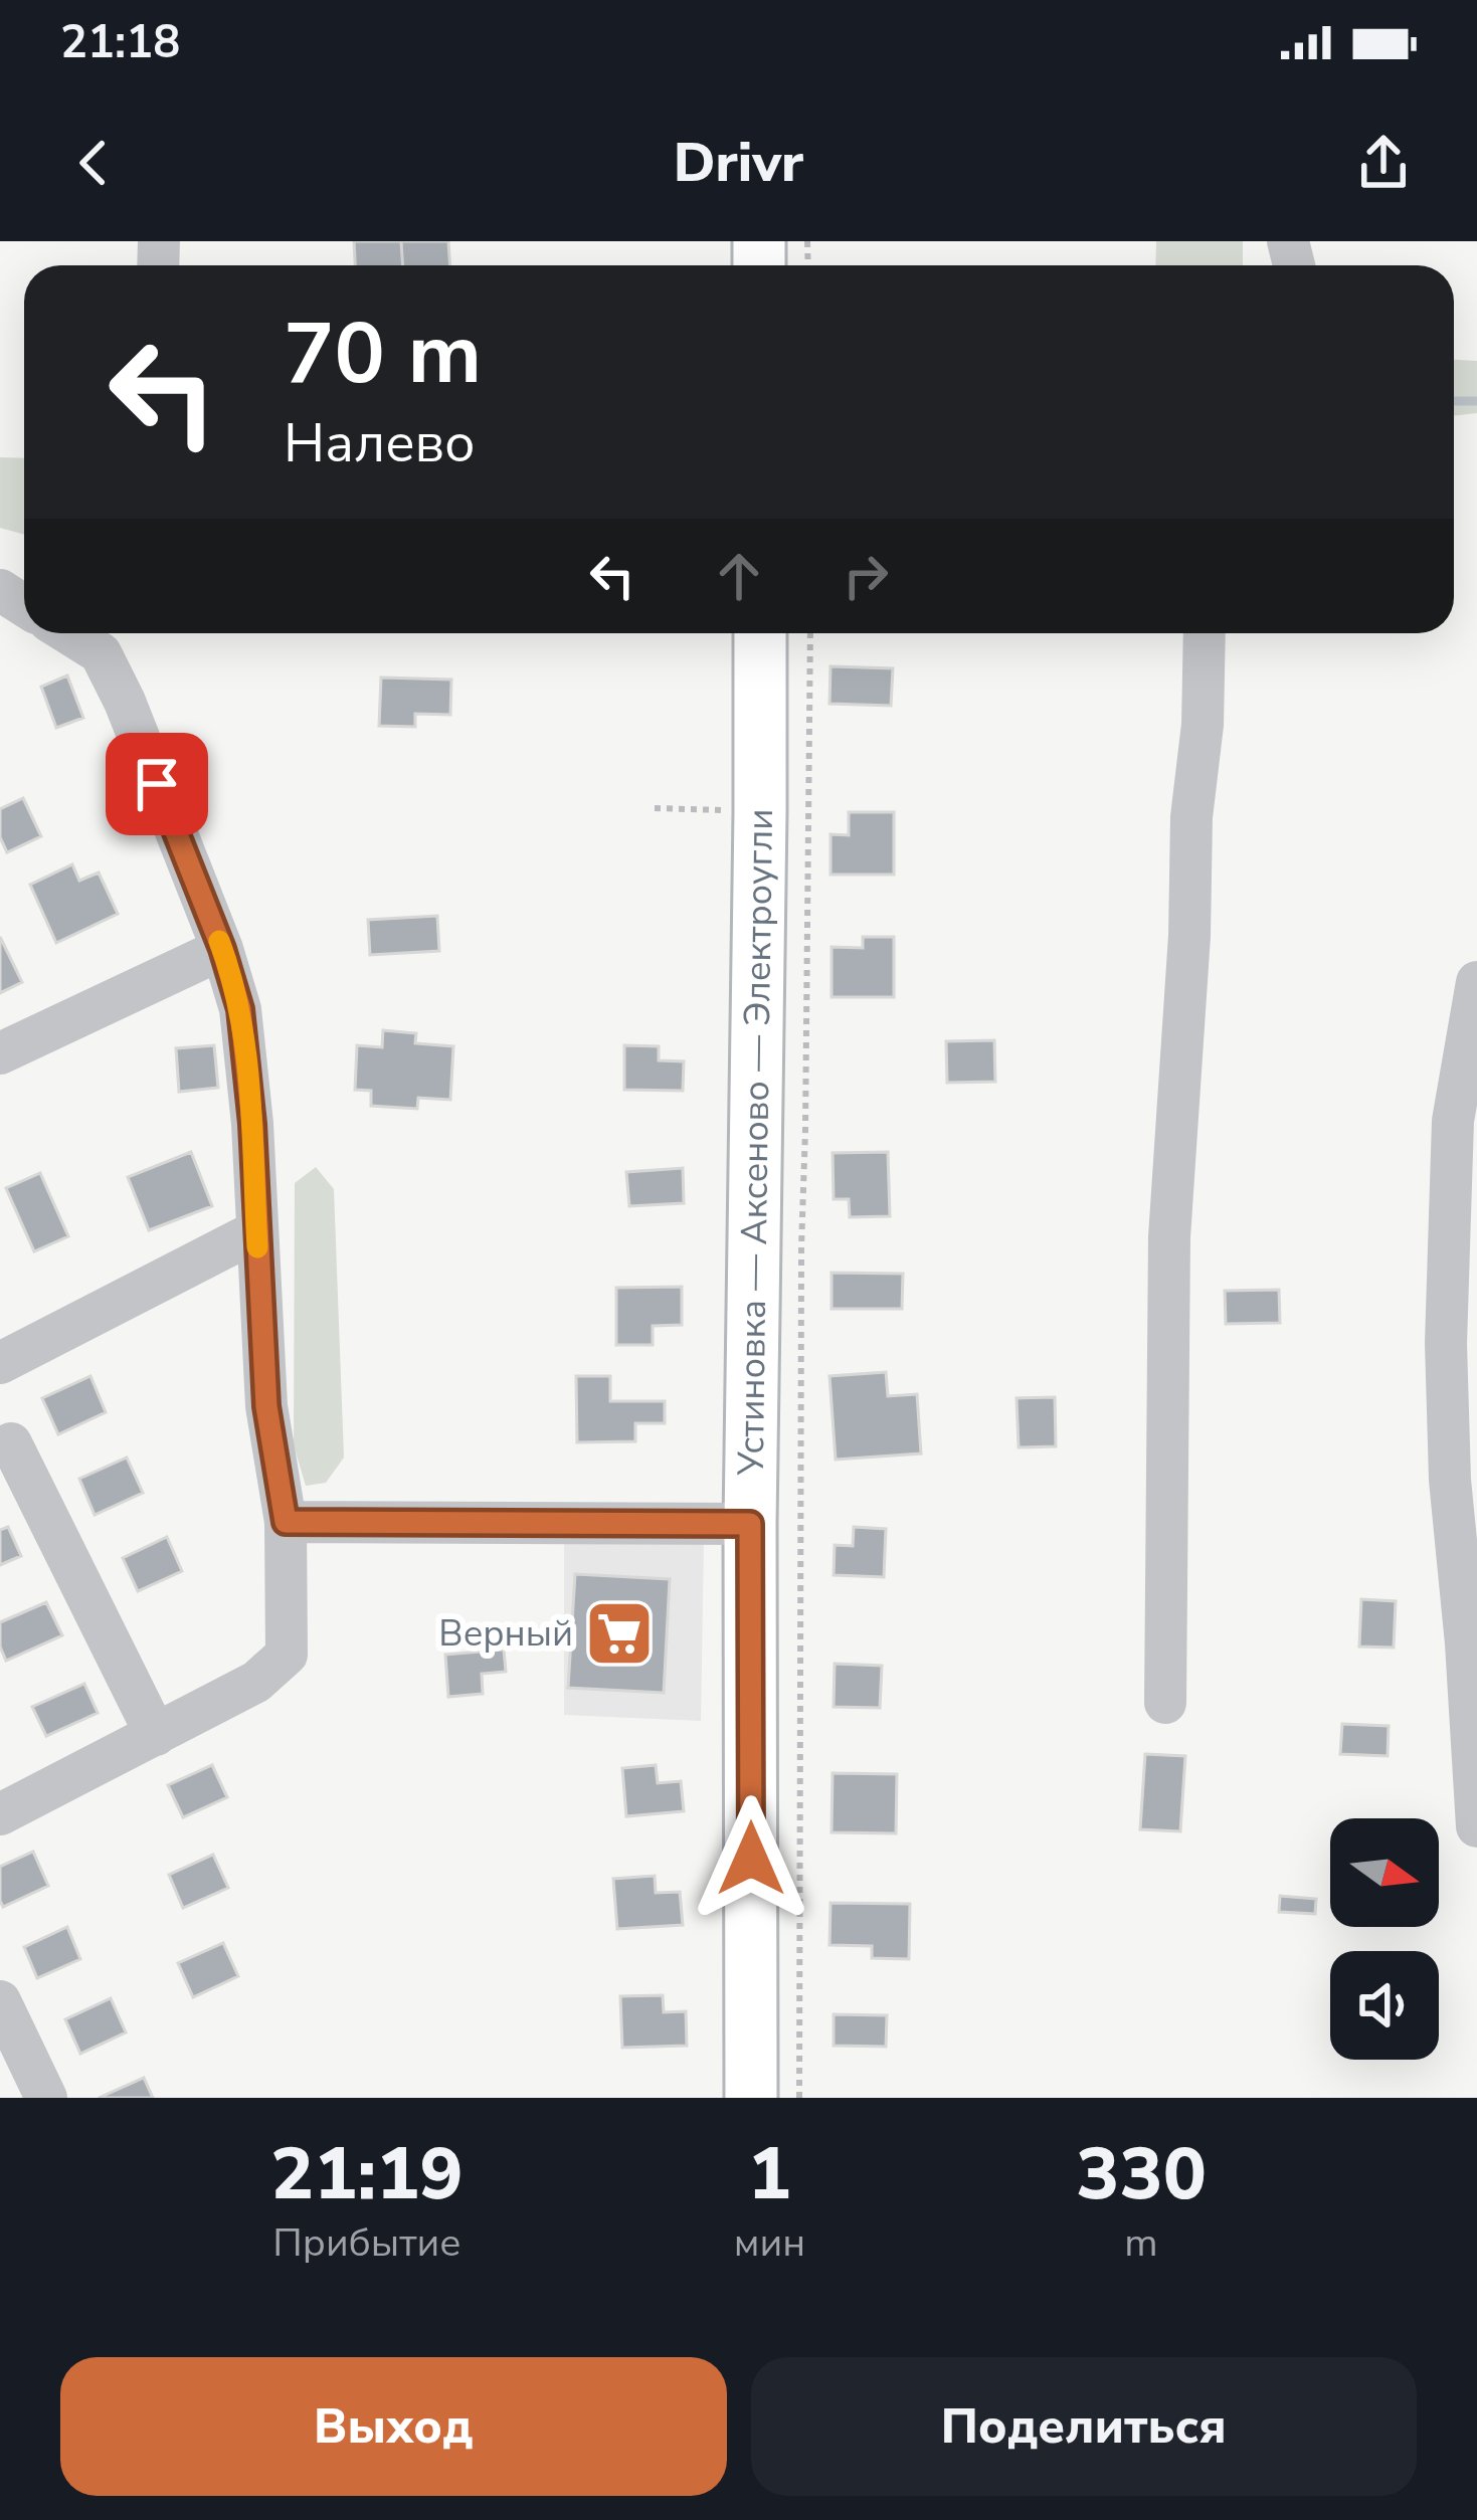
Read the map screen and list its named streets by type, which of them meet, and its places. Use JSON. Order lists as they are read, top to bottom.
{
  "streets": {
    "main road": ["Устиновка — Аксеново — Электроугли"]
  },
  "places": {
    "supermarket": ["Верный"]
  },
  "north": "right",
  "page": {
    "status": "21:18",
    "header": "Drivr",
    "turn": ["70 m", "Налево"],
    "eta": [
      "21:19",
      "Прибытие",
      "1",
      "мин",
      "330",
      "m"
    ],
    "buttons": ["Выход", "Поделиться"]
  }
}
